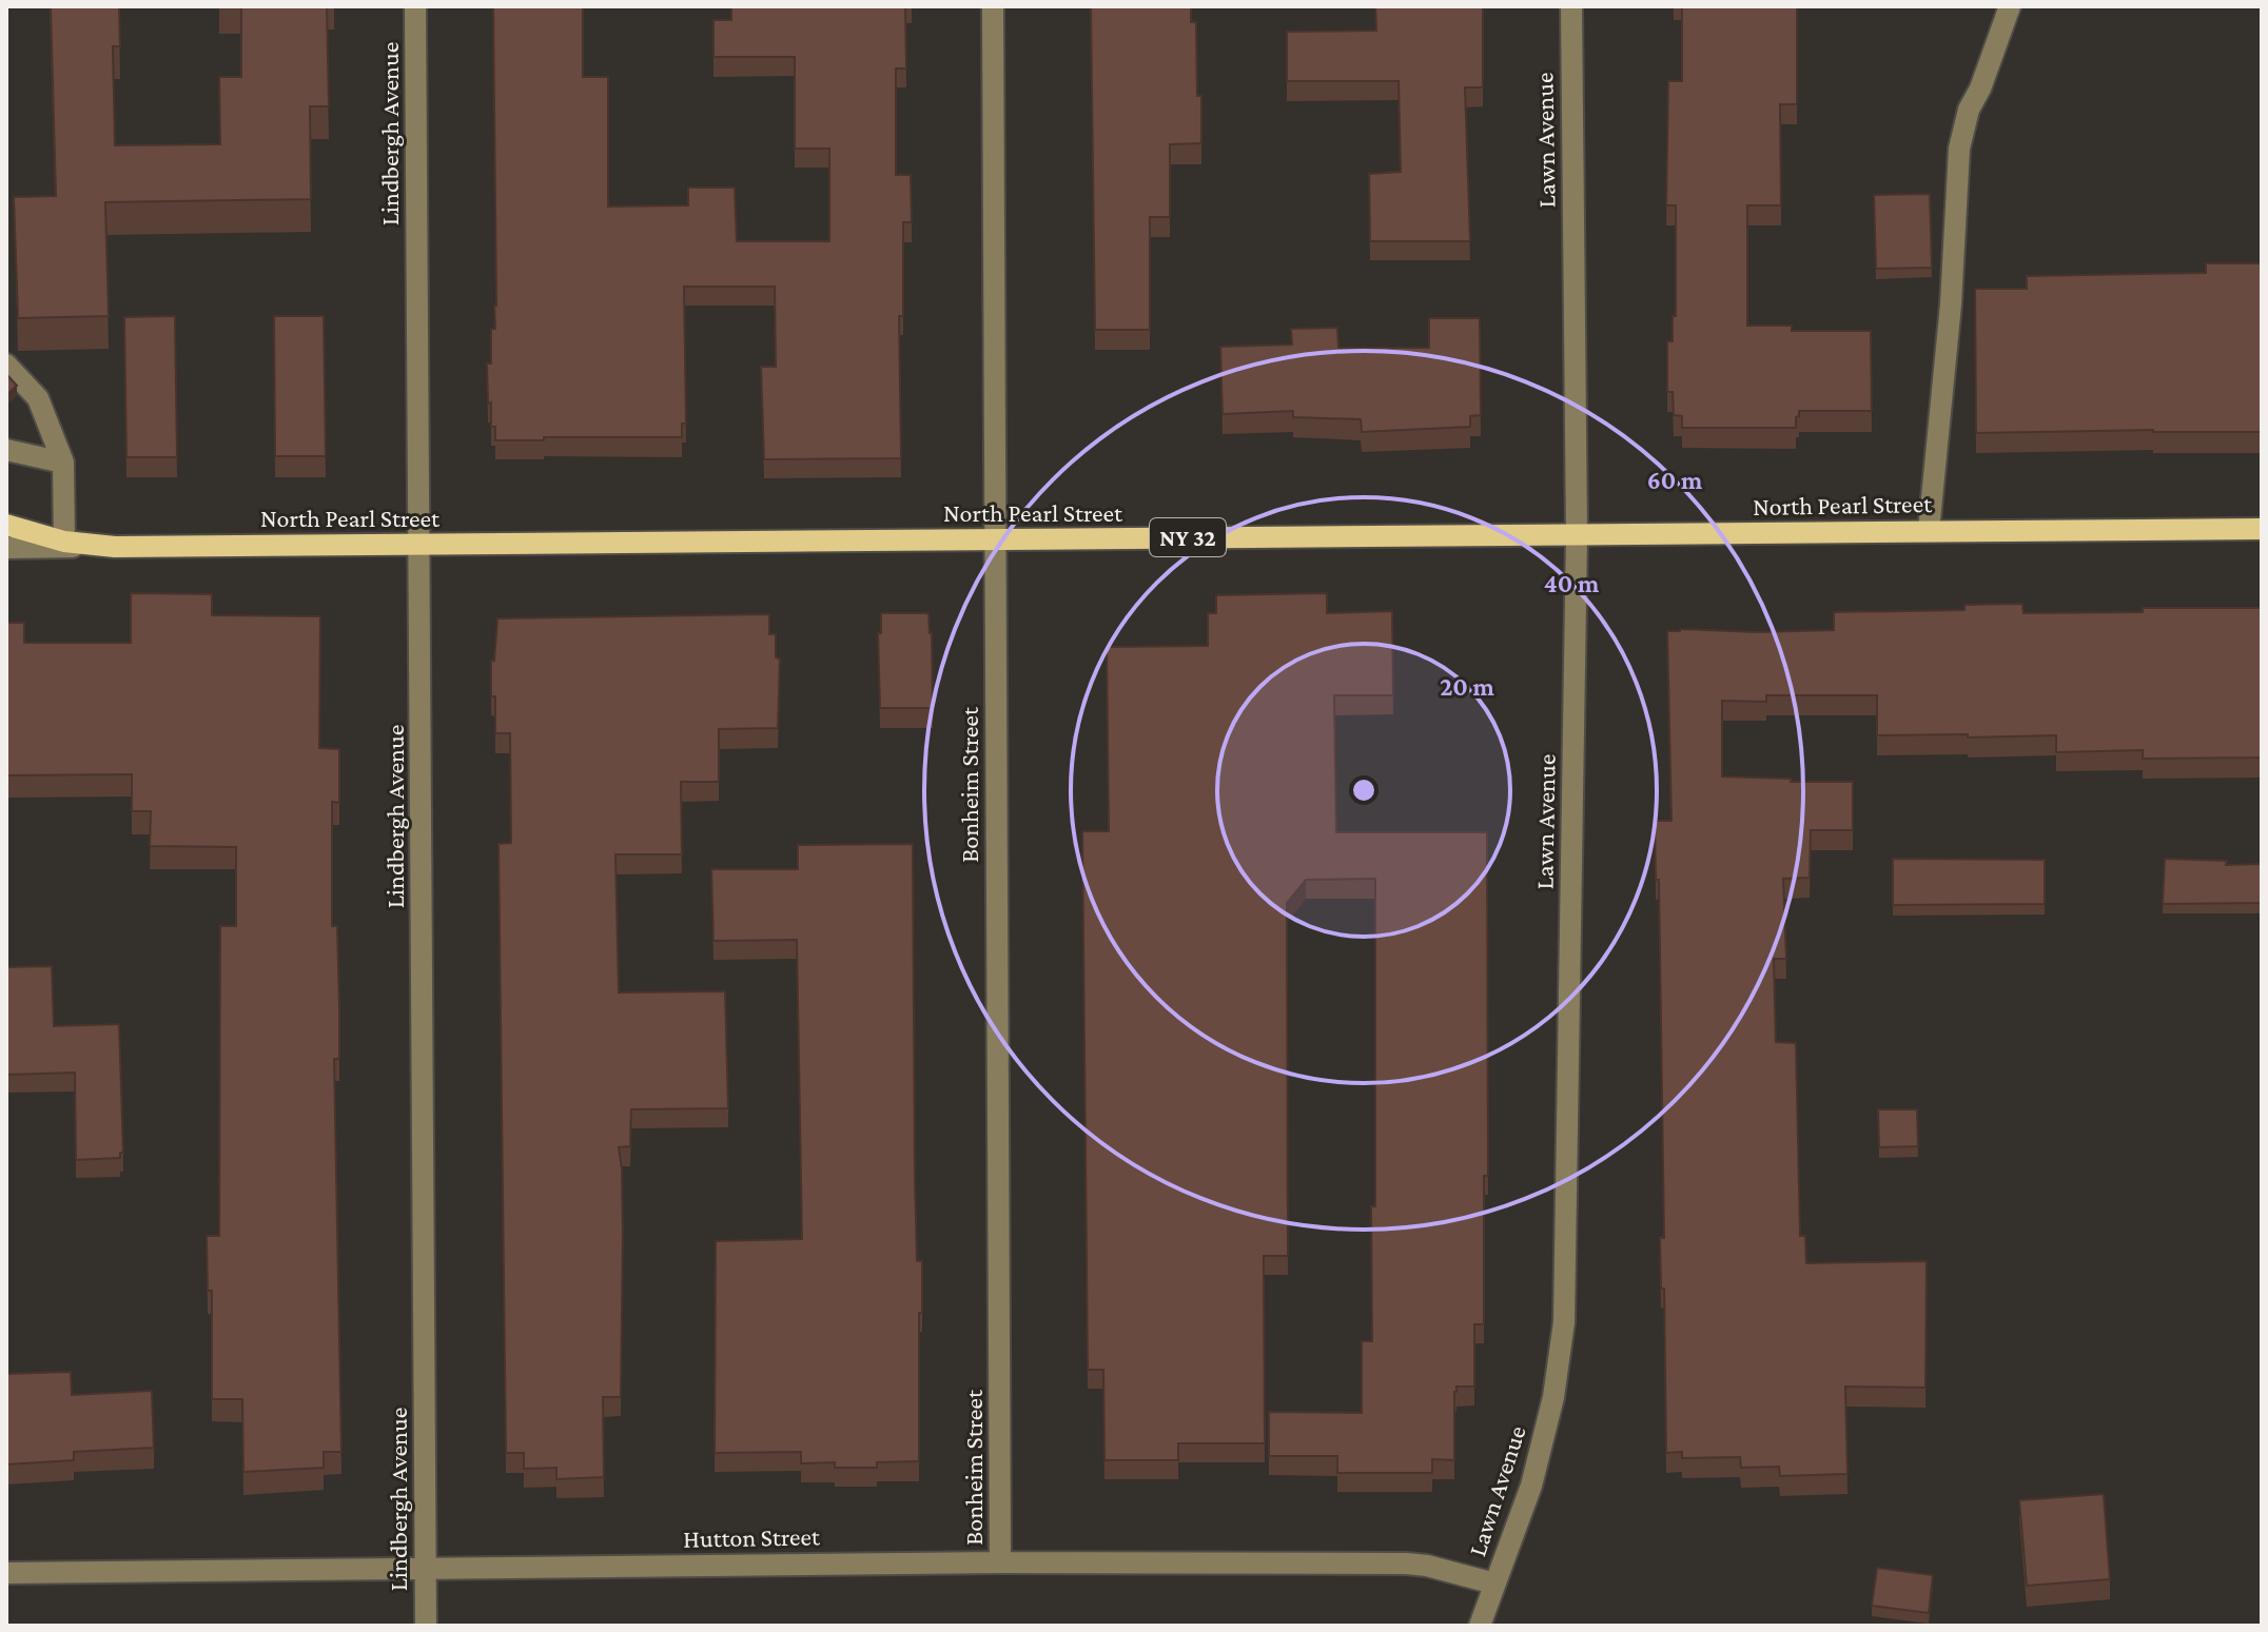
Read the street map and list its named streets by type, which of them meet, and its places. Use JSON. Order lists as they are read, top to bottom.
{
  "streets": {
    "main road": ["North Pearl Street", "NY 32"],
    "street": [
      "Lindbergh Avenue",
      "Lawn Avenue",
      "Bonheim Street",
      "Hutton Street"
    ]
  },
  "crossings": [
    ["Lindbergh Avenue", "North Pearl Street"],
    ["Lindbergh Avenue", "Hutton Street"],
    ["Lawn Avenue", "North Pearl Street"],
    ["Lawn Avenue", "Hutton Street"],
    ["North Pearl Street", "NY 32"],
    ["North Pearl Street", "Bonheim Street"],
    ["Bonheim Street", "Hutton Street"]
  ],
  "rings": ["60 m", "40 m", "20 m"]
}
